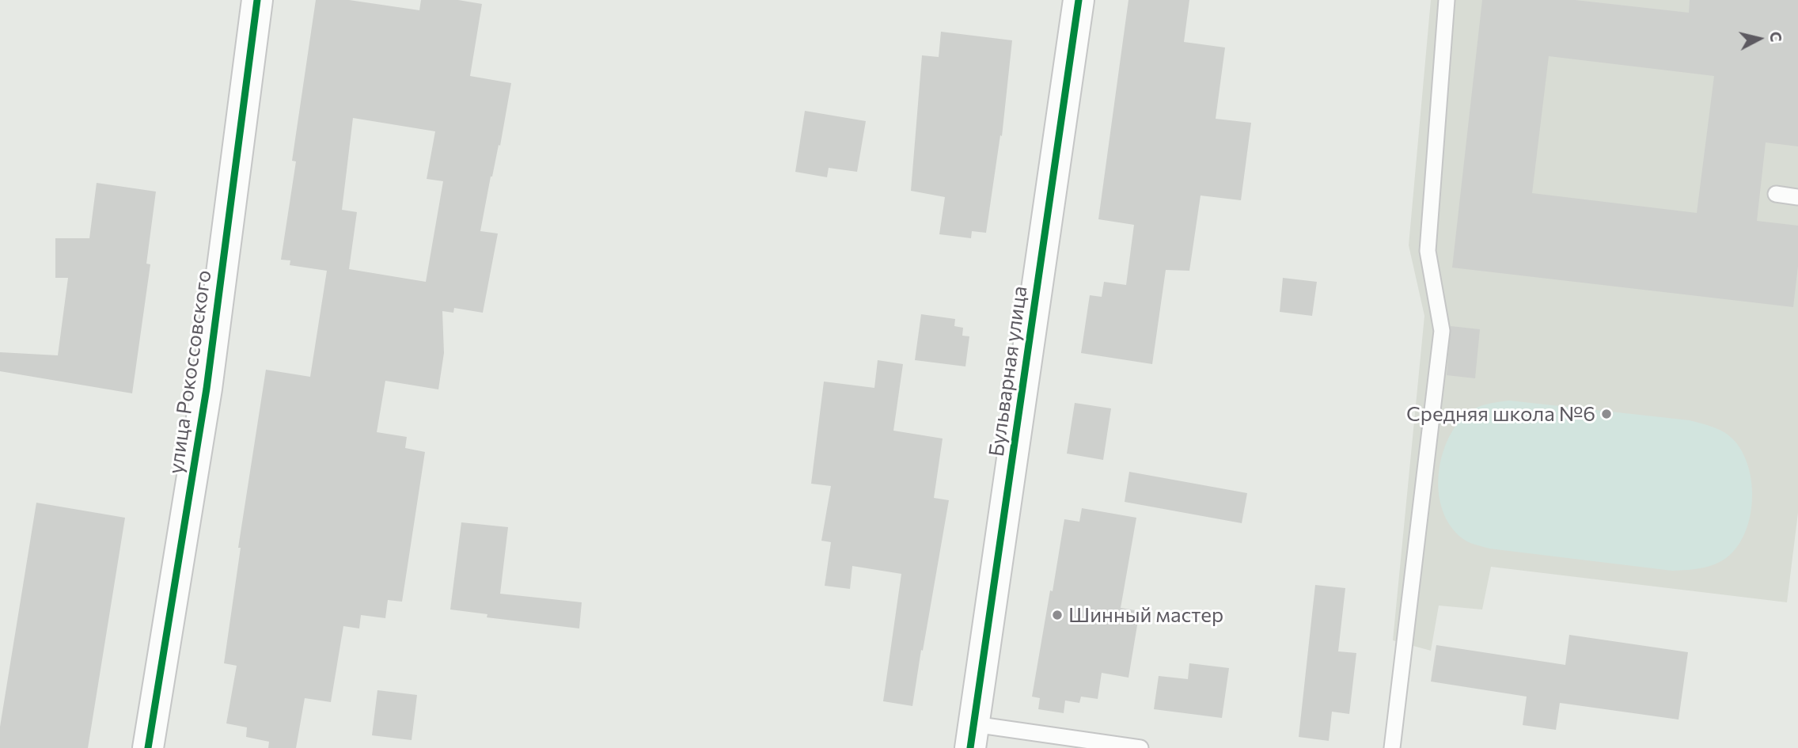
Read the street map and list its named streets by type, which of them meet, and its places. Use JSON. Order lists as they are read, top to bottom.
{
  "streets": {
    "street": ["Бульварная улица", "улица Рокоссовского"]
  },
  "places": ["Средняя школа №6", "Шинный мастер"],
  "north": "right"
}
